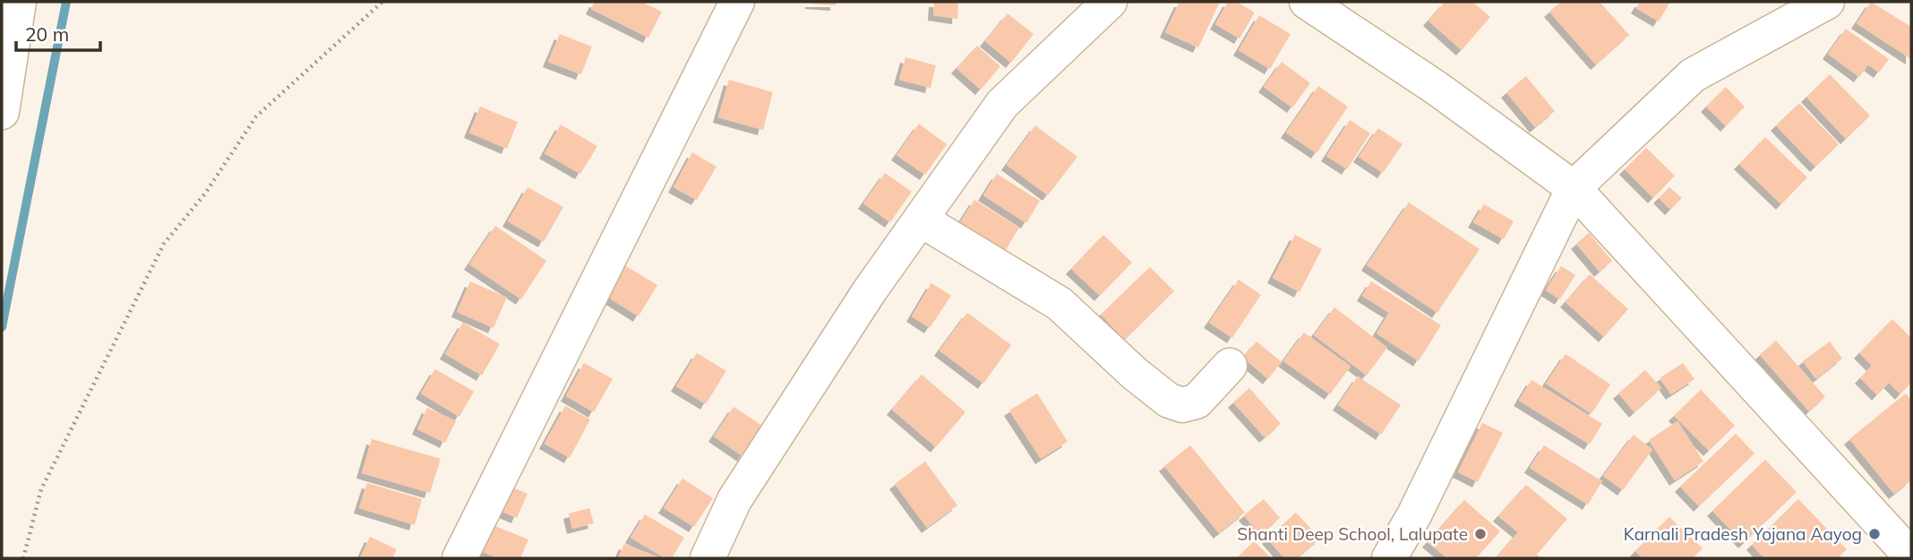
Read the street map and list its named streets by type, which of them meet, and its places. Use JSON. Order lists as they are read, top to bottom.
{
  "places": ["Shanti Deep School, Lalupate", "Karnali Pradesh Yojana Aayog"],
  "scale_bar": "20 m"
}
